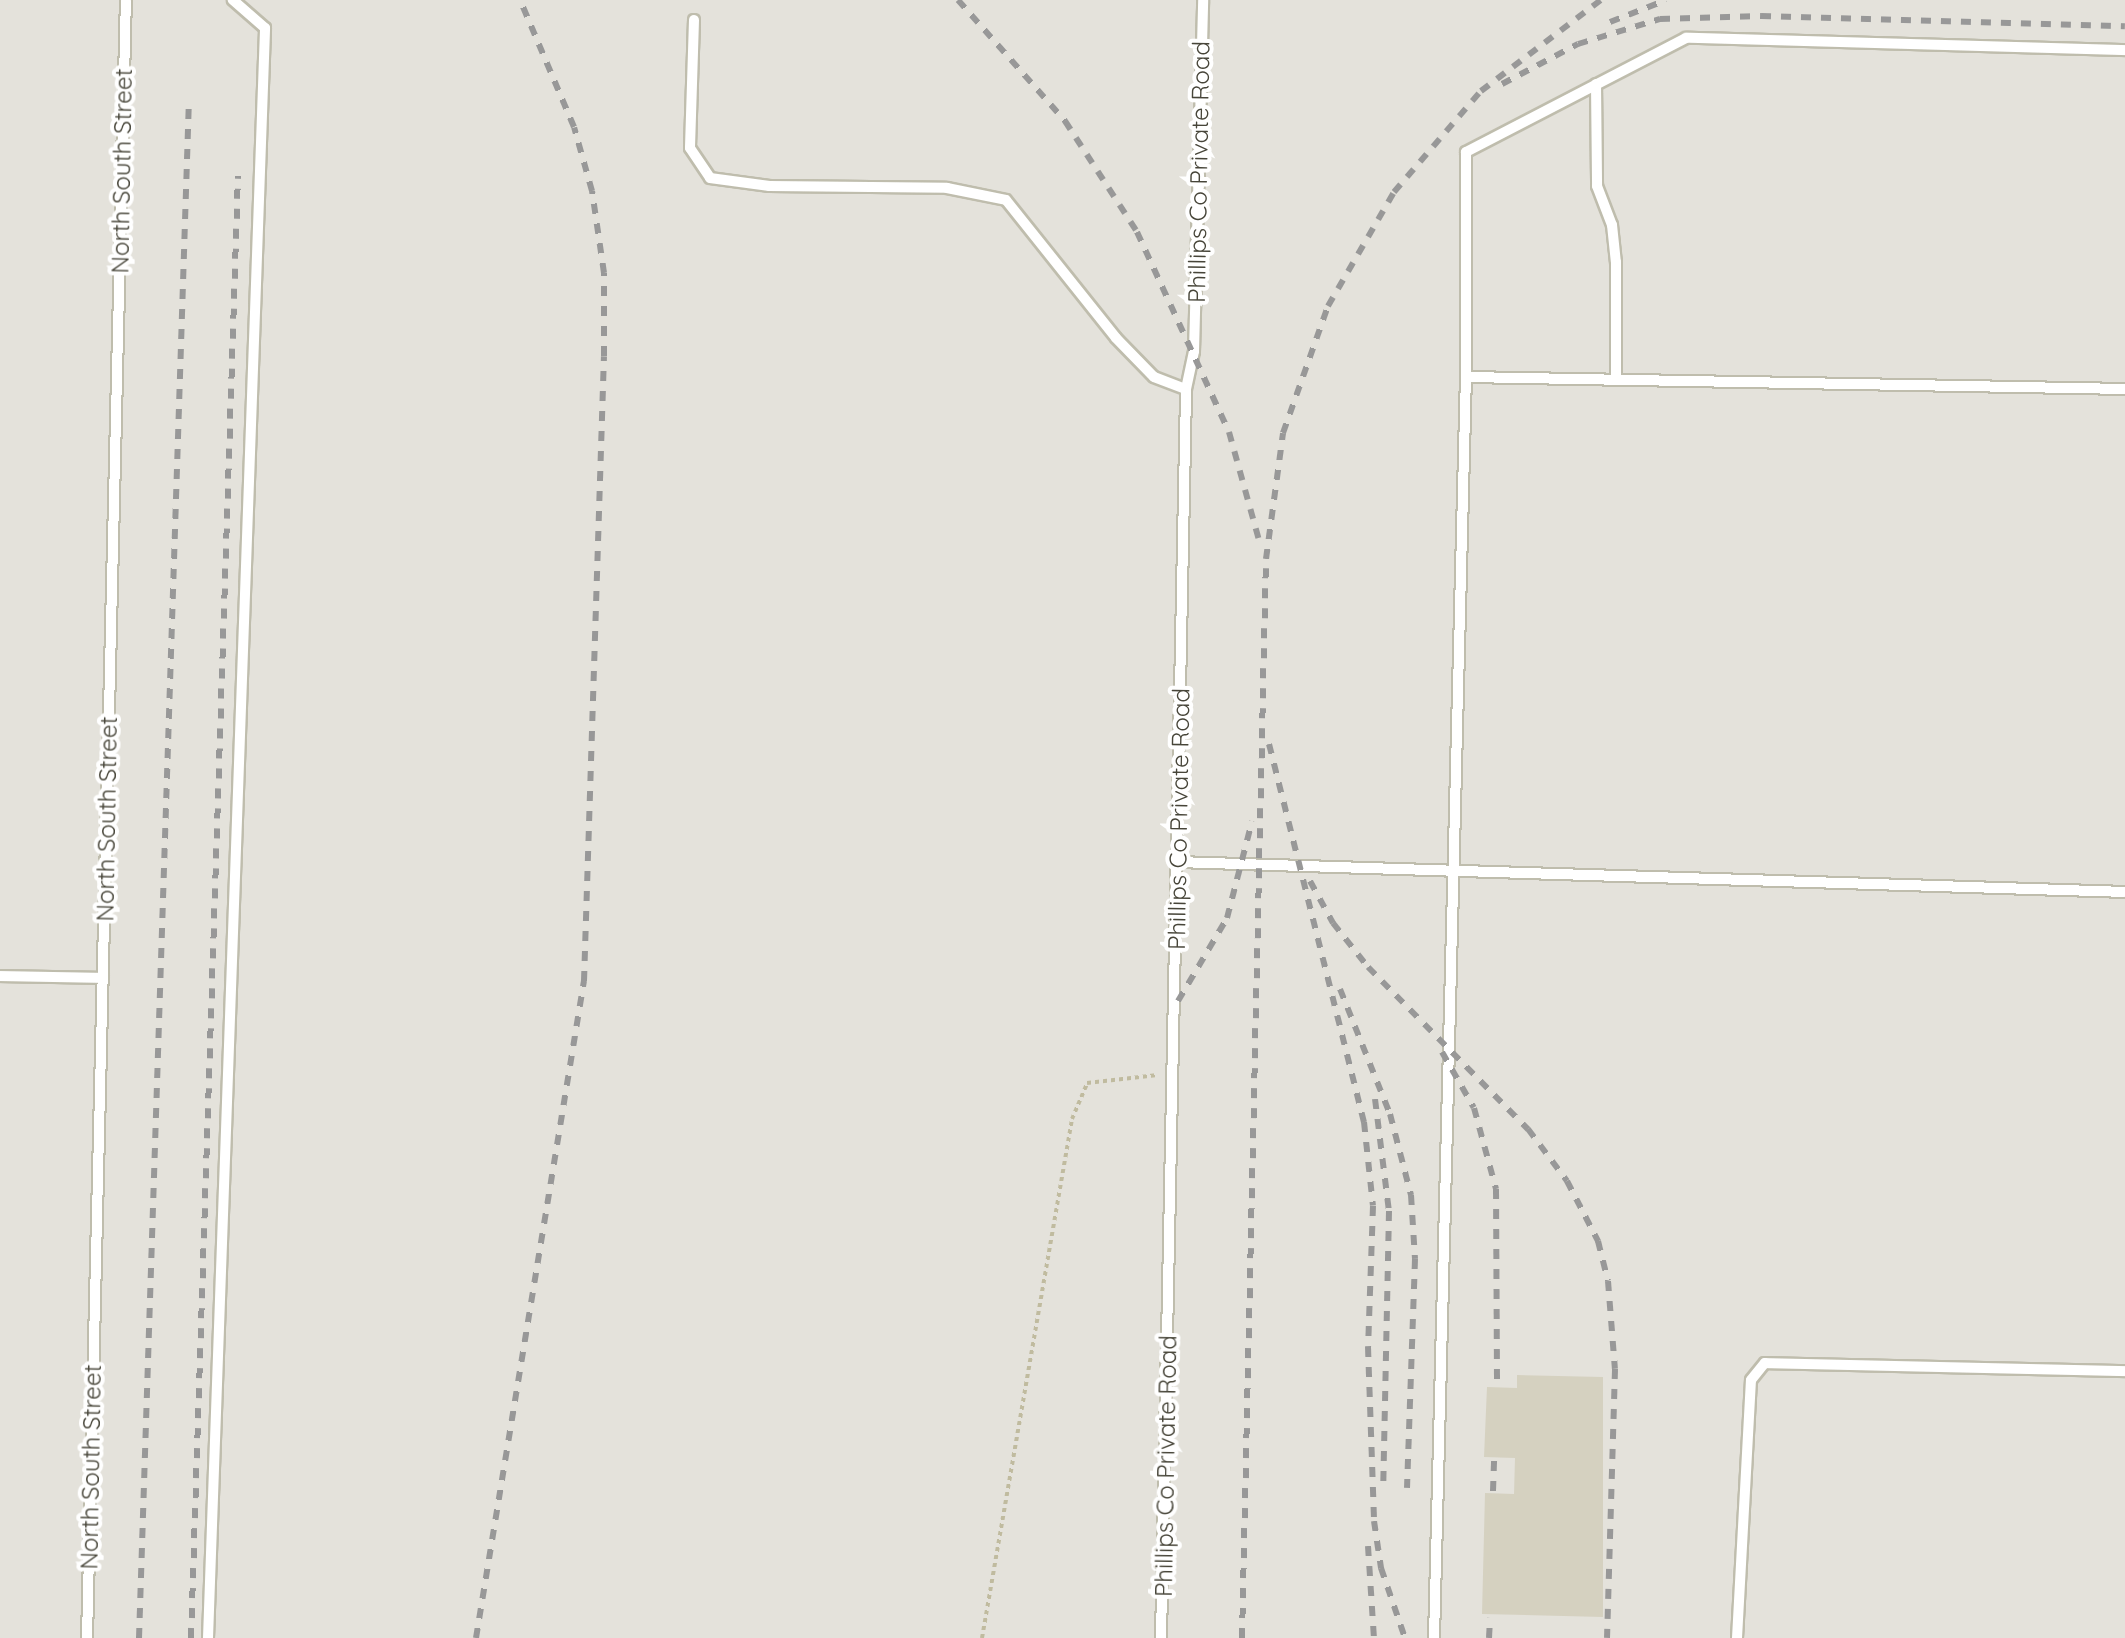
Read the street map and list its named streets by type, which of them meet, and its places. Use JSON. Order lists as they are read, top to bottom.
{
  "streets": {
    "lane": ["North South Street", "Phillips Co Private Road"]
  }
}
